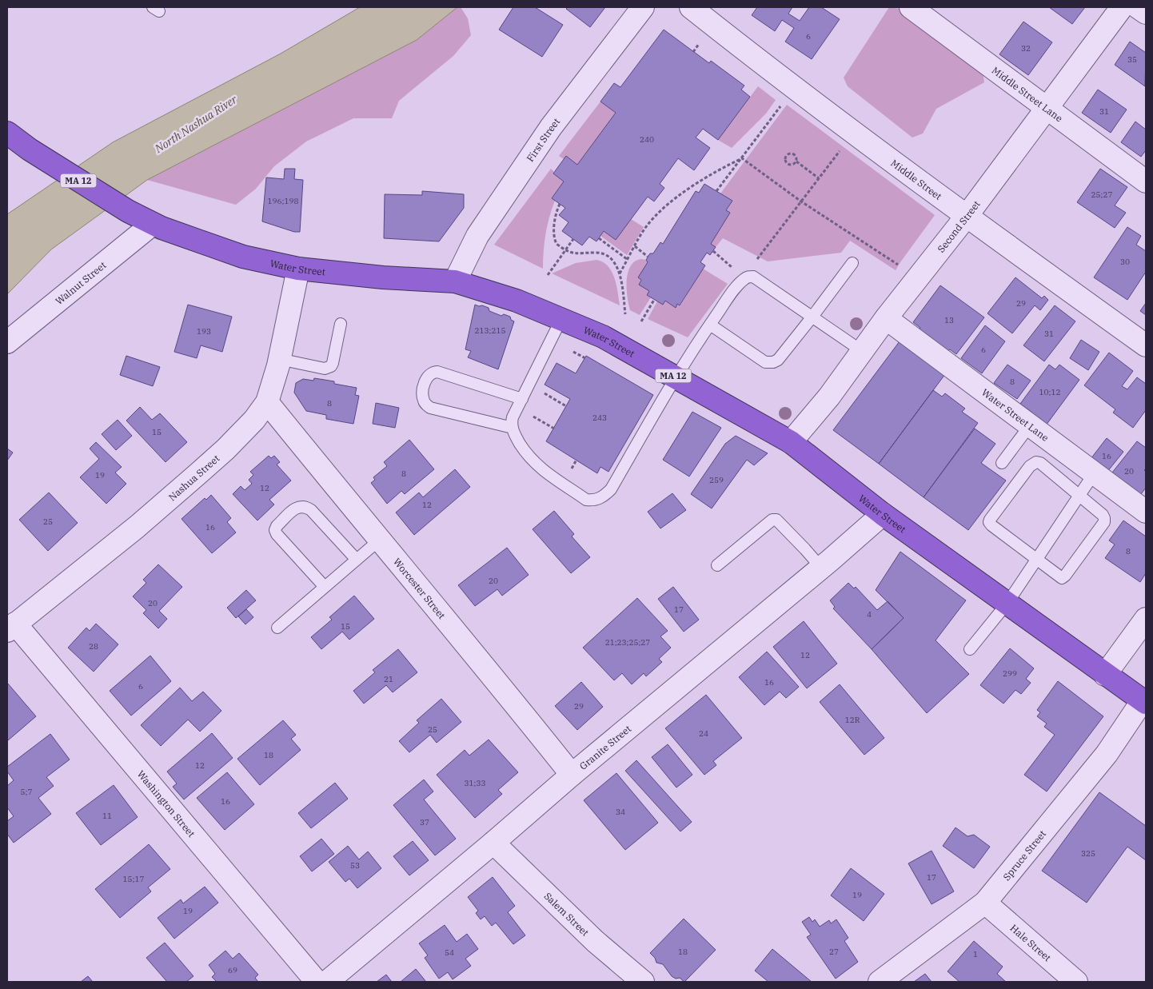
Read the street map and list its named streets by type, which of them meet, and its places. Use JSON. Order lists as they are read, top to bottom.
{
  "streets": {
    "highway": ["MA 12", "Water Street"],
    "street": [
      "Middle Street Lane",
      "First Street",
      "Middle Street",
      "Second Street",
      "Walnut Street",
      "Water Street Lane",
      "Nashua Street",
      "Worcester Street",
      "Granite Street",
      "Washington Street",
      "Spruce Street",
      "Salem Street",
      "Hale Street"
    ]
  },
  "crossings": [
    ["Middle Street Lane", "Second Street"],
    ["First Street", "Water Street"],
    ["Middle Street", "Second Street"],
    ["Second Street", "Water Street"],
    ["Second Street", "Water Street Lane"],
    ["Water Street", "Walnut Street"],
    ["Water Street", "Nashua Street"],
    ["Water Street", "Granite Street"],
    ["Water Street", "Spruce Street"],
    ["Nashua Street", "Worcester Street"],
    ["Nashua Street", "Washington Street"],
    ["Worcester Street", "Granite Street"],
    ["Granite Street", "Salem Street"],
    ["Spruce Street", "Hale Street"]
  ],
  "water": ["North Nashua River"],
  "house_numbers": [
    "6",
    "32",
    "35",
    "31",
    "240",
    "25;27",
    "196;198",
    "30",
    "29",
    "13",
    "213;215",
    "193",
    "31",
    "6",
    "8",
    "10;12",
    "8",
    "243",
    "15",
    "16",
    "20",
    "8",
    "19",
    "259",
    "12",
    "12",
    "25",
    "16",
    "8",
    "20",
    "20",
    "17",
    "4",
    "15",
    "21;23;25;27",
    "28",
    "12",
    "299",
    "21",
    "16",
    "6",
    "29",
    "12R",
    "25",
    "24",
    "18",
    "12",
    "31;33",
    "5;7",
    "16",
    "34",
    "11",
    "37",
    "325",
    "53",
    "17",
    "15;17",
    "19",
    "19",
    "18",
    "27",
    "54",
    "1",
    "69"
  ]
}
